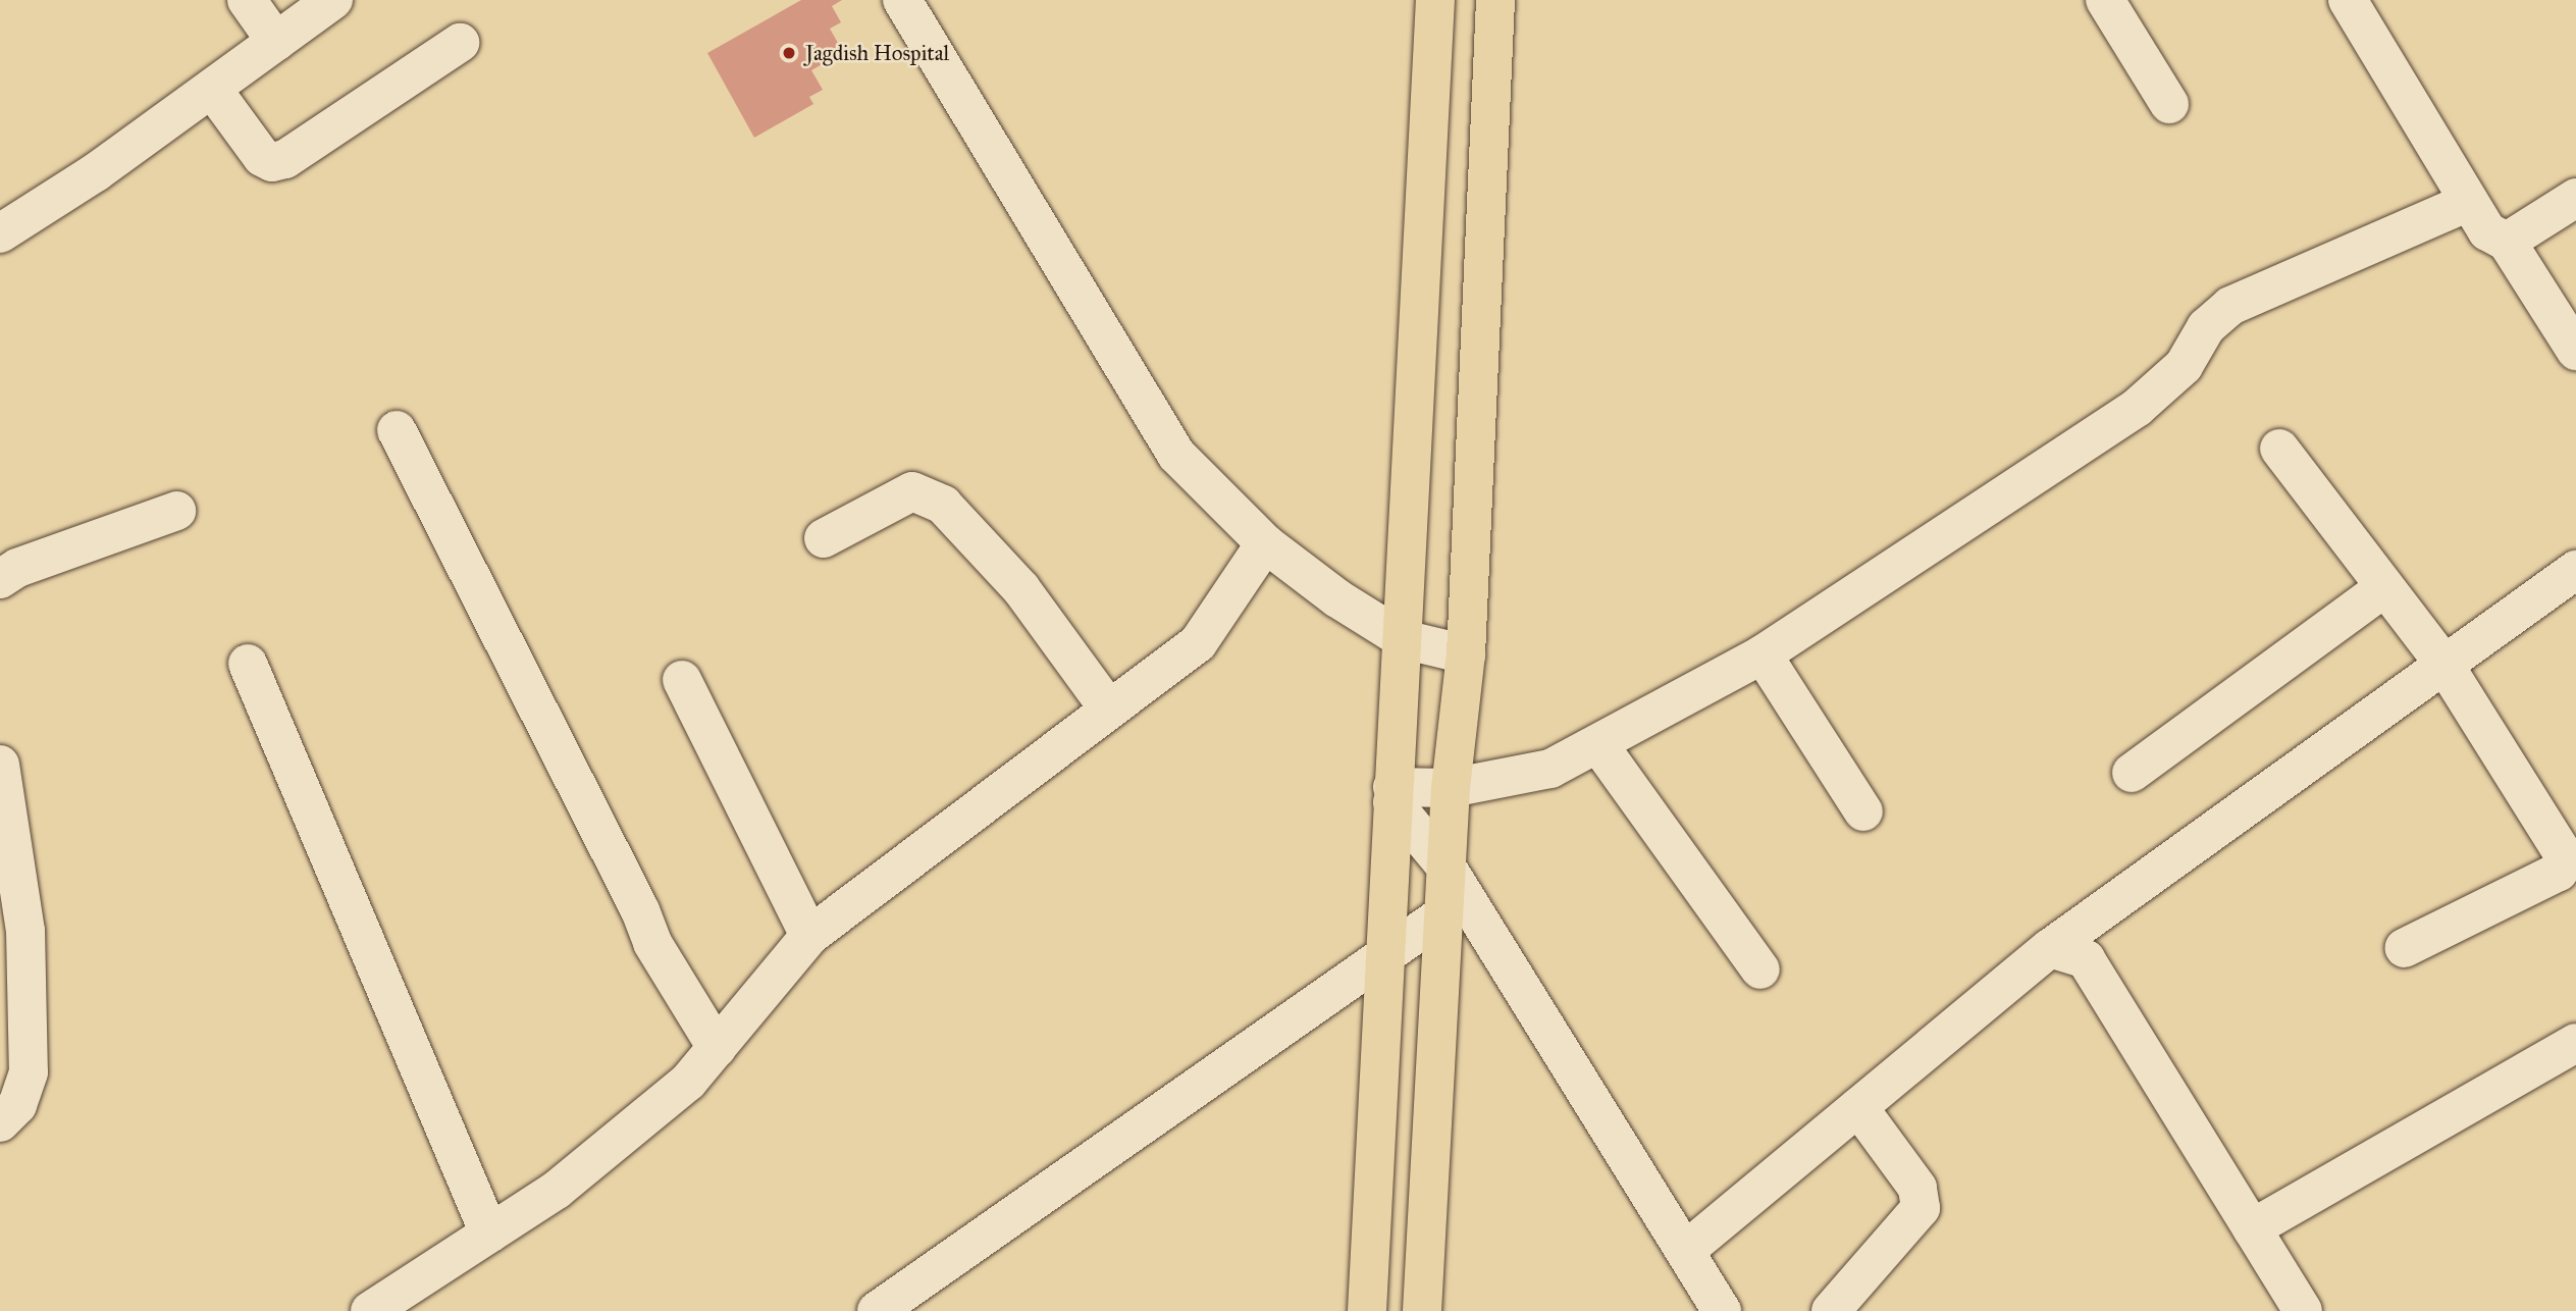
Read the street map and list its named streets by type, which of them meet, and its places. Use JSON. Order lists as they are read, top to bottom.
{
  "places": ["Jagdish Hospital"]
}
